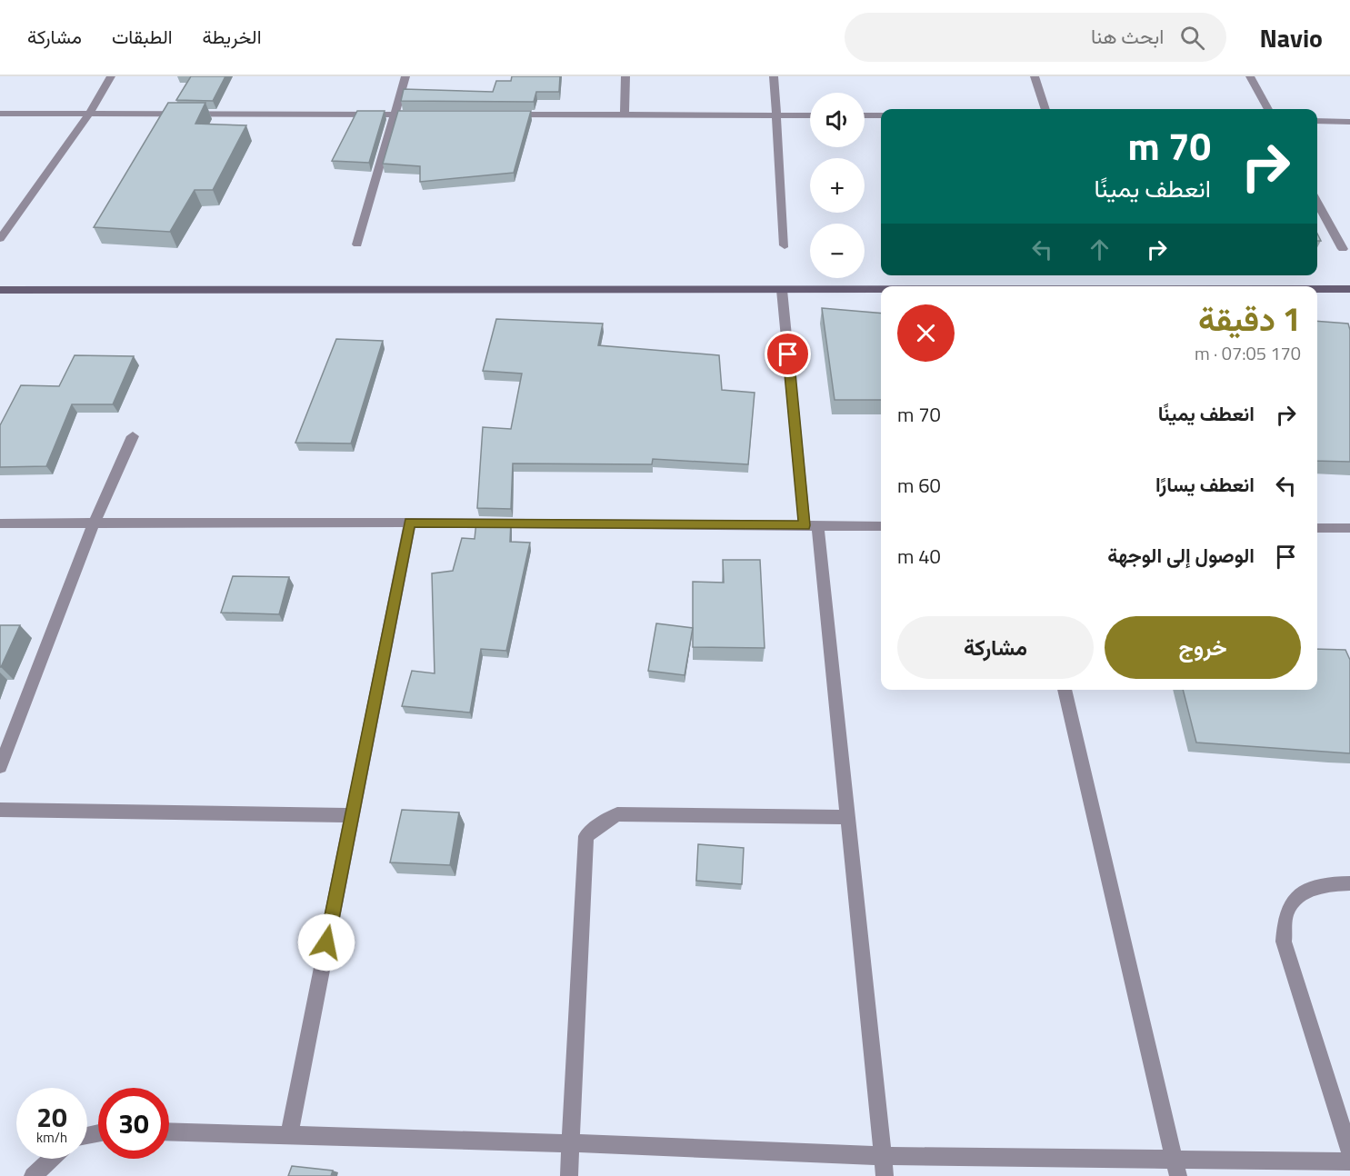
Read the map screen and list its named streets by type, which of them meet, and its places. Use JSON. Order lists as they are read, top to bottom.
{
  "page": {
    "header": "Navio",
    "search": "ابحث هنا",
    "nav": ["الخريطة", "الطبقات", "مشاركة"],
    "map_buttons": ["+", "−"],
    "turn": ["70 m", "انعطف يمينًا"],
    "heading": ["1 دقيقة", "170 m · 07:05"],
    "list": [
      {
        "name": "انعطف يمينًا",
        "value": "70 m"
      },
      {
        "name": "انعطف يسارًا",
        "value": "60 m"
      },
      {
        "name": "الوصول إلى الوجهة",
        "value": "40 m"
      }
    ],
    "buttons": ["خروج", "مشاركة"],
    "speed": "20 km/h",
    "limit": "30"
  }
}
